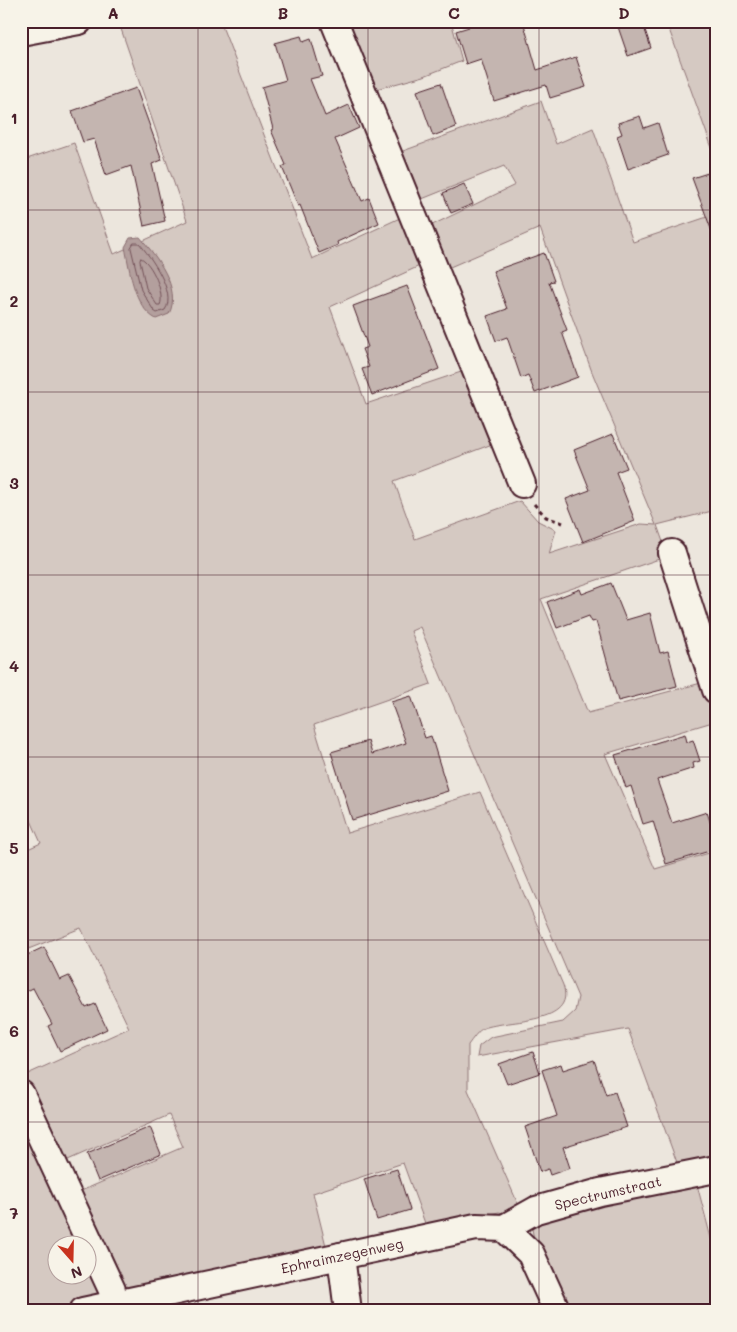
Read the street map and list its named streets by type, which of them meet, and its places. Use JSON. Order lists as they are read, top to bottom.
{
  "streets": {
    "street": ["Spectrumstraat", "Ephraimzegenweg"]
  },
  "crossings": [
    ["Spectrumstraat", "Ephraimzegenweg"]
  ],
  "north": "bottom",
  "grid": {
    "columns": [
      "A",
      "B",
      "C",
      "D"
    ],
    "rows": [
      "1",
      "2",
      "3",
      "4",
      "5",
      "6",
      "7"
    ]
  }
}
